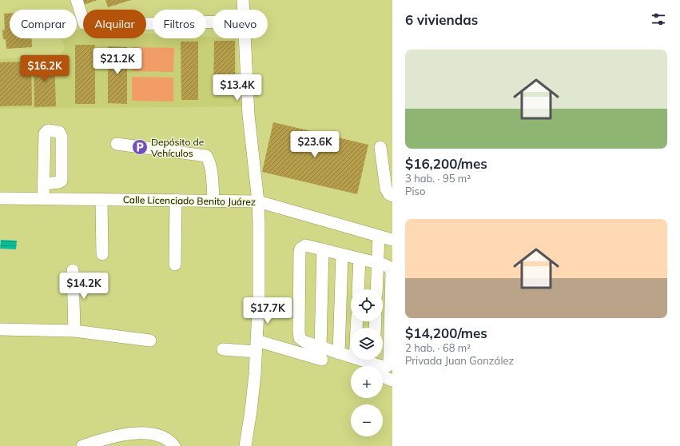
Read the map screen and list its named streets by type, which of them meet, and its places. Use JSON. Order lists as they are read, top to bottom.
{
  "streets": {
    "street": ["Calle Licenciado Benito Juárez"]
  },
  "places": {
    "parking": ["Depósito de Vehículos"]
  },
  "page": {
    "heading": "6 viviendas",
    "chip": [
      "Comprar",
      "Alquilar",
      "Filtros",
      "Nuevo"
    ],
    "list": [
      {
        "name": "$16,200/mes",
        "note": "3 hab. · 95 m² · Piso"
      },
      {
        "name": "$14,200/mes",
        "note": "2 hab. · 68 m² · Privada Juan González"
      }
    ],
    "price": [
      "$21.2K",
      "$16.2K",
      "$13.4K",
      "$23.6K",
      "$14.2K",
      "$17.7K"
    ],
    "map_buttons": ["+", "−"]
  }
}
